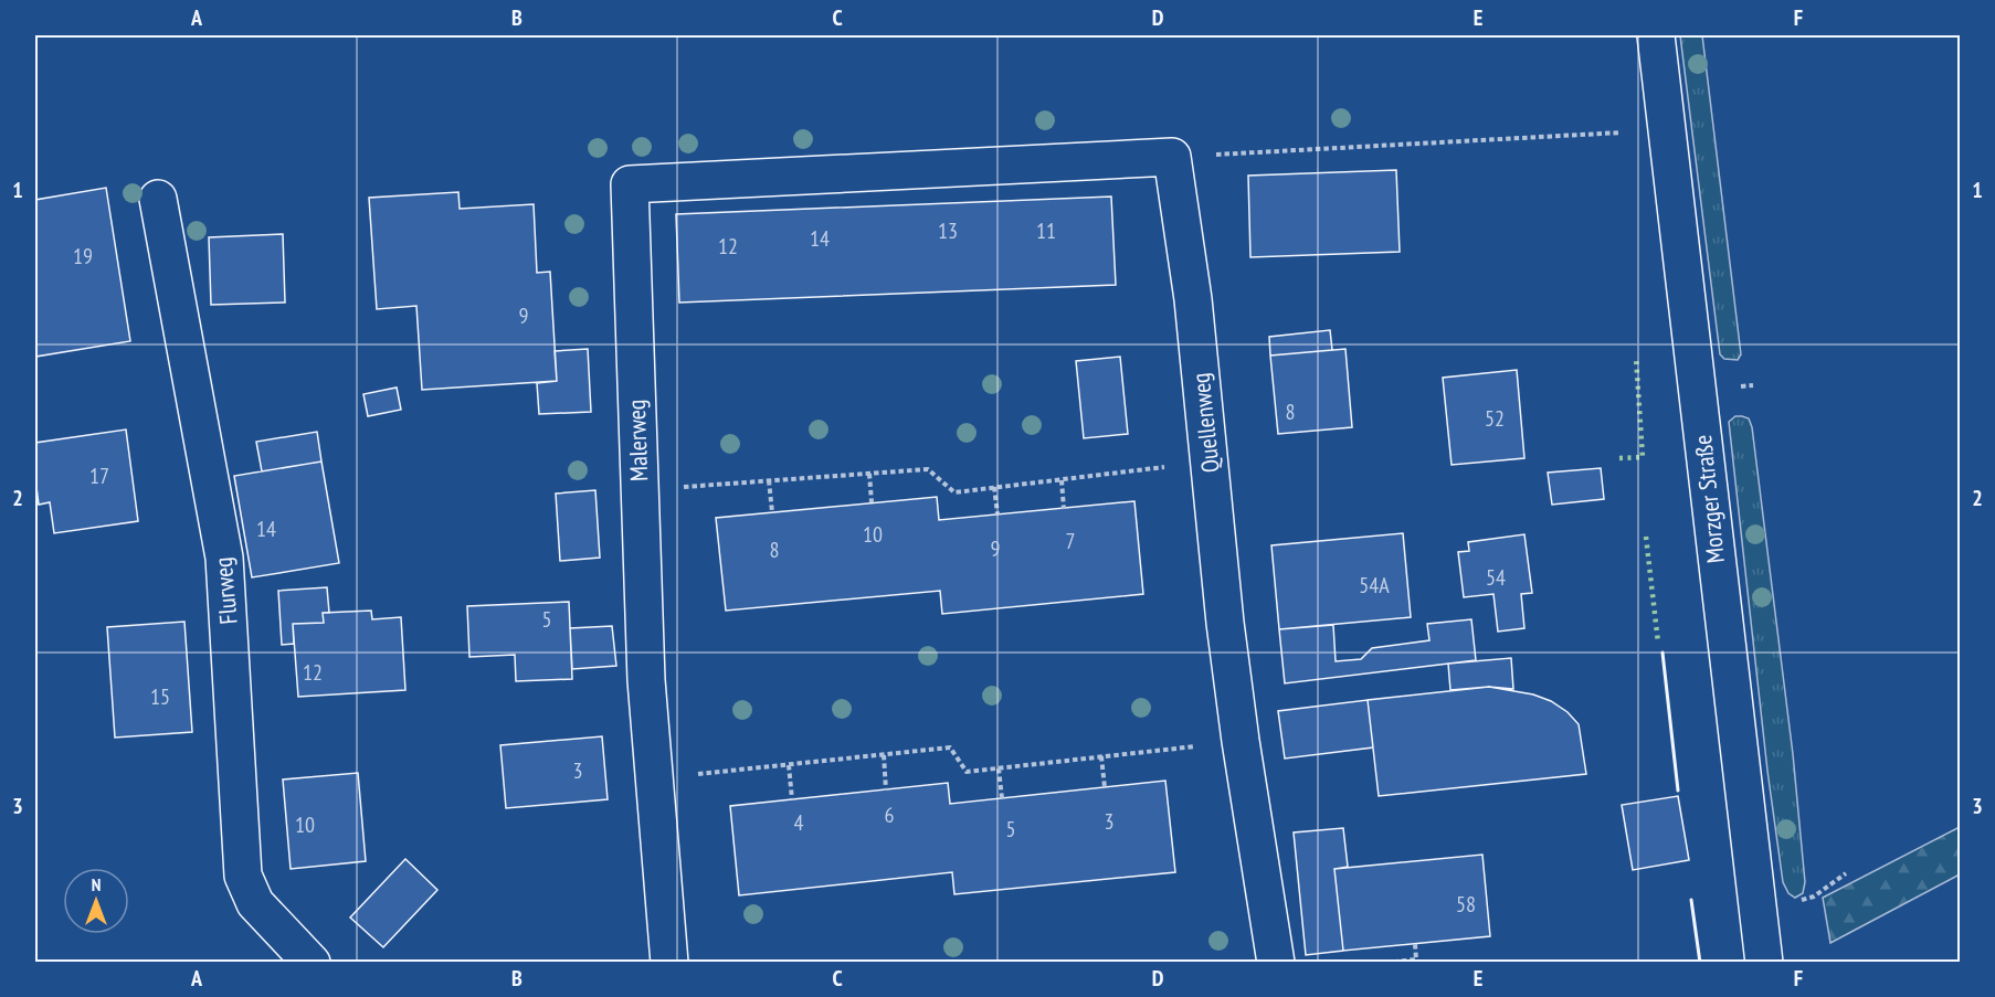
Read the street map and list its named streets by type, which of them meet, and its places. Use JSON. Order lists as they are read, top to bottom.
{
  "streets": {
    "street": [
      "Quellenweg",
      "Malerweg",
      "Morzger Straße",
      "Flurweg"
    ]
  },
  "crossings": [
    ["Quellenweg", "Malerweg"]
  ],
  "house_numbers": [
    "13",
    "11",
    "14",
    "12",
    "19",
    "9",
    "8",
    "52",
    "17",
    "14",
    "10",
    "7",
    "9",
    "8",
    "54",
    "54A",
    "5",
    "12",
    "15",
    "3",
    "6",
    "3",
    "4",
    "10",
    "5",
    "58"
  ],
  "north": "top",
  "grid": {
    "columns": [
      "A",
      "B",
      "C",
      "D",
      "E",
      "F"
    ],
    "rows": ["1", "2", "3"]
  }
}
